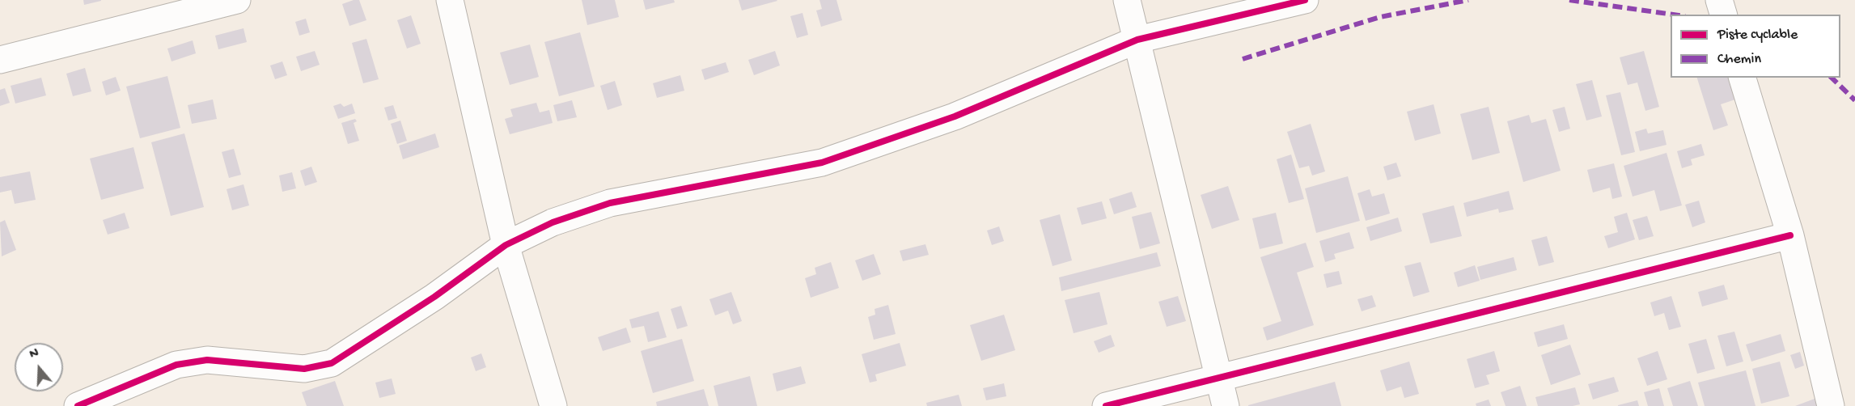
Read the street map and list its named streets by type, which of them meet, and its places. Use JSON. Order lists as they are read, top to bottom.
{
  "legend": ["Piste cyclable", "Chemin"],
  "north": "top"
}
